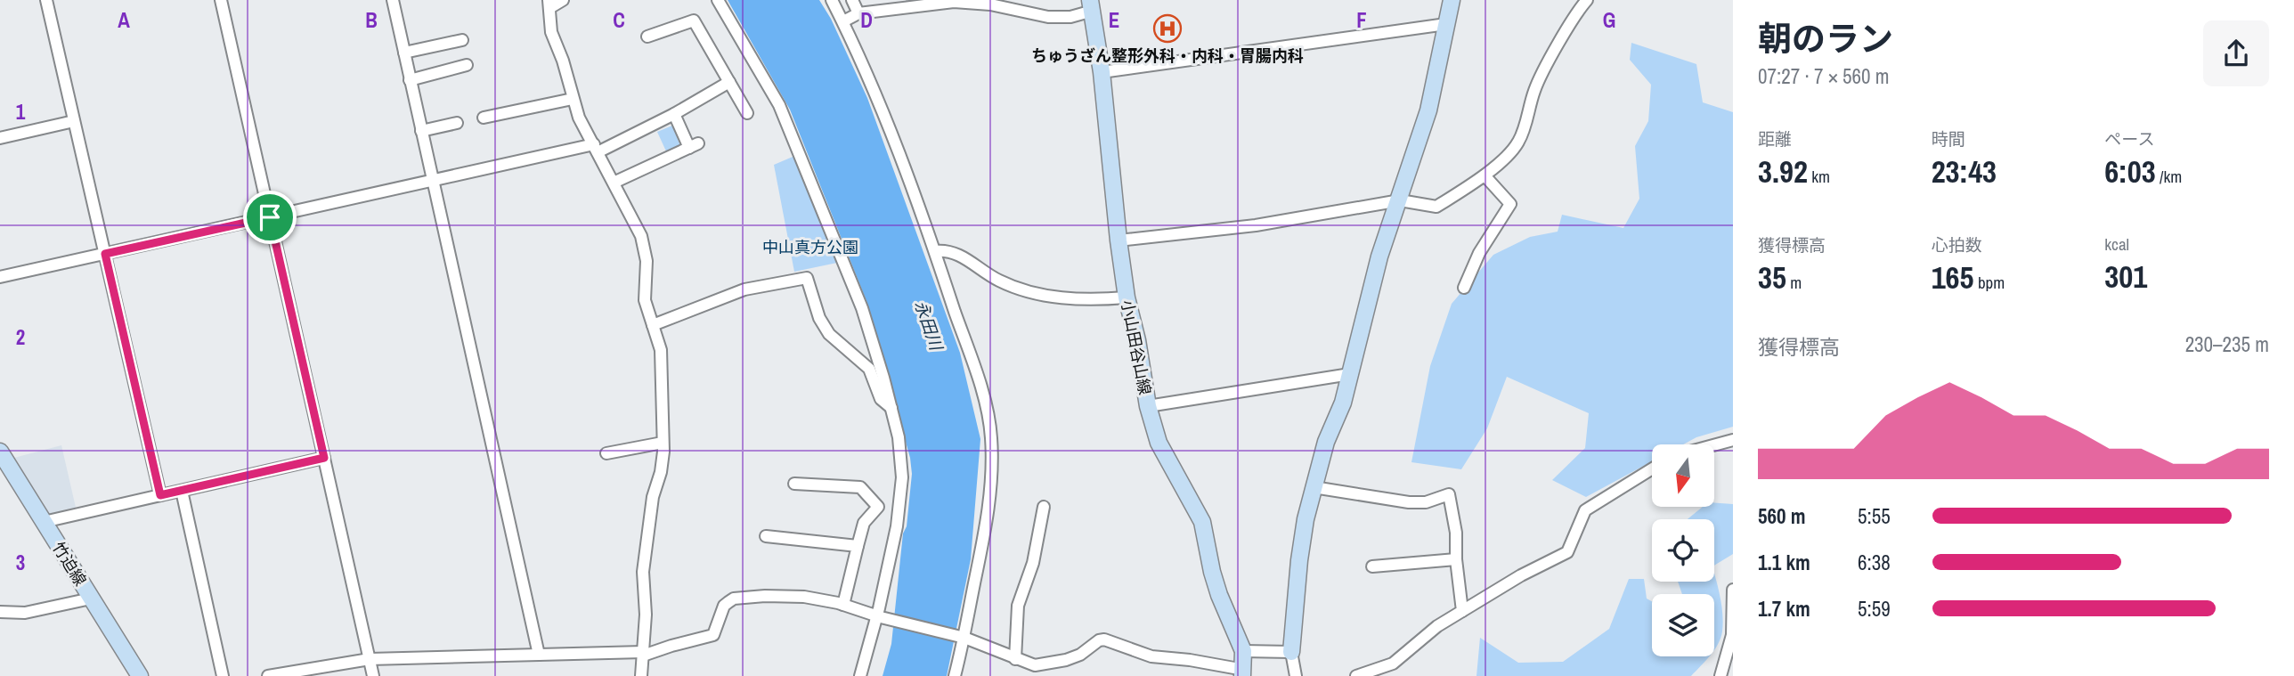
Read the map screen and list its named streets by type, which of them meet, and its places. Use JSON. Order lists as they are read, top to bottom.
{
  "streets": {
    "street": ["小山田谷山線", "竹迫線"]
  },
  "water": ["永田川"],
  "parks": ["中山真方公園"],
  "places": {
    "hospital": ["ちゅうざん整形外科・内科・胃腸内科"]
  },
  "north": "bottom",
  "page": {
    "heading": ["朝のラン", "07:27 · 7 × 560 m"],
    "stats": [
      ["距離", "3.92 km"],
      ["時間", "23:43"],
      ["ペース", "6:03 /km"],
      ["獲得標高", "35 m"],
      ["心拍数", "165 bpm"],
      ["kcal", "301"]
    ],
    "chart": ["獲得標高", "230–235 m"],
    "list": [
      {
        "name": "560 m",
        "note": "5:55"
      },
      {
        "name": "1.1 km",
        "note": "6:38"
      },
      {
        "name": "1.7 km",
        "note": "5:59"
      }
    ]
  },
  "grid": {
    "columns": [
      "A",
      "B",
      "C",
      "D",
      "E",
      "F",
      "G"
    ],
    "rows": ["1", "2", "3"]
  }
}
